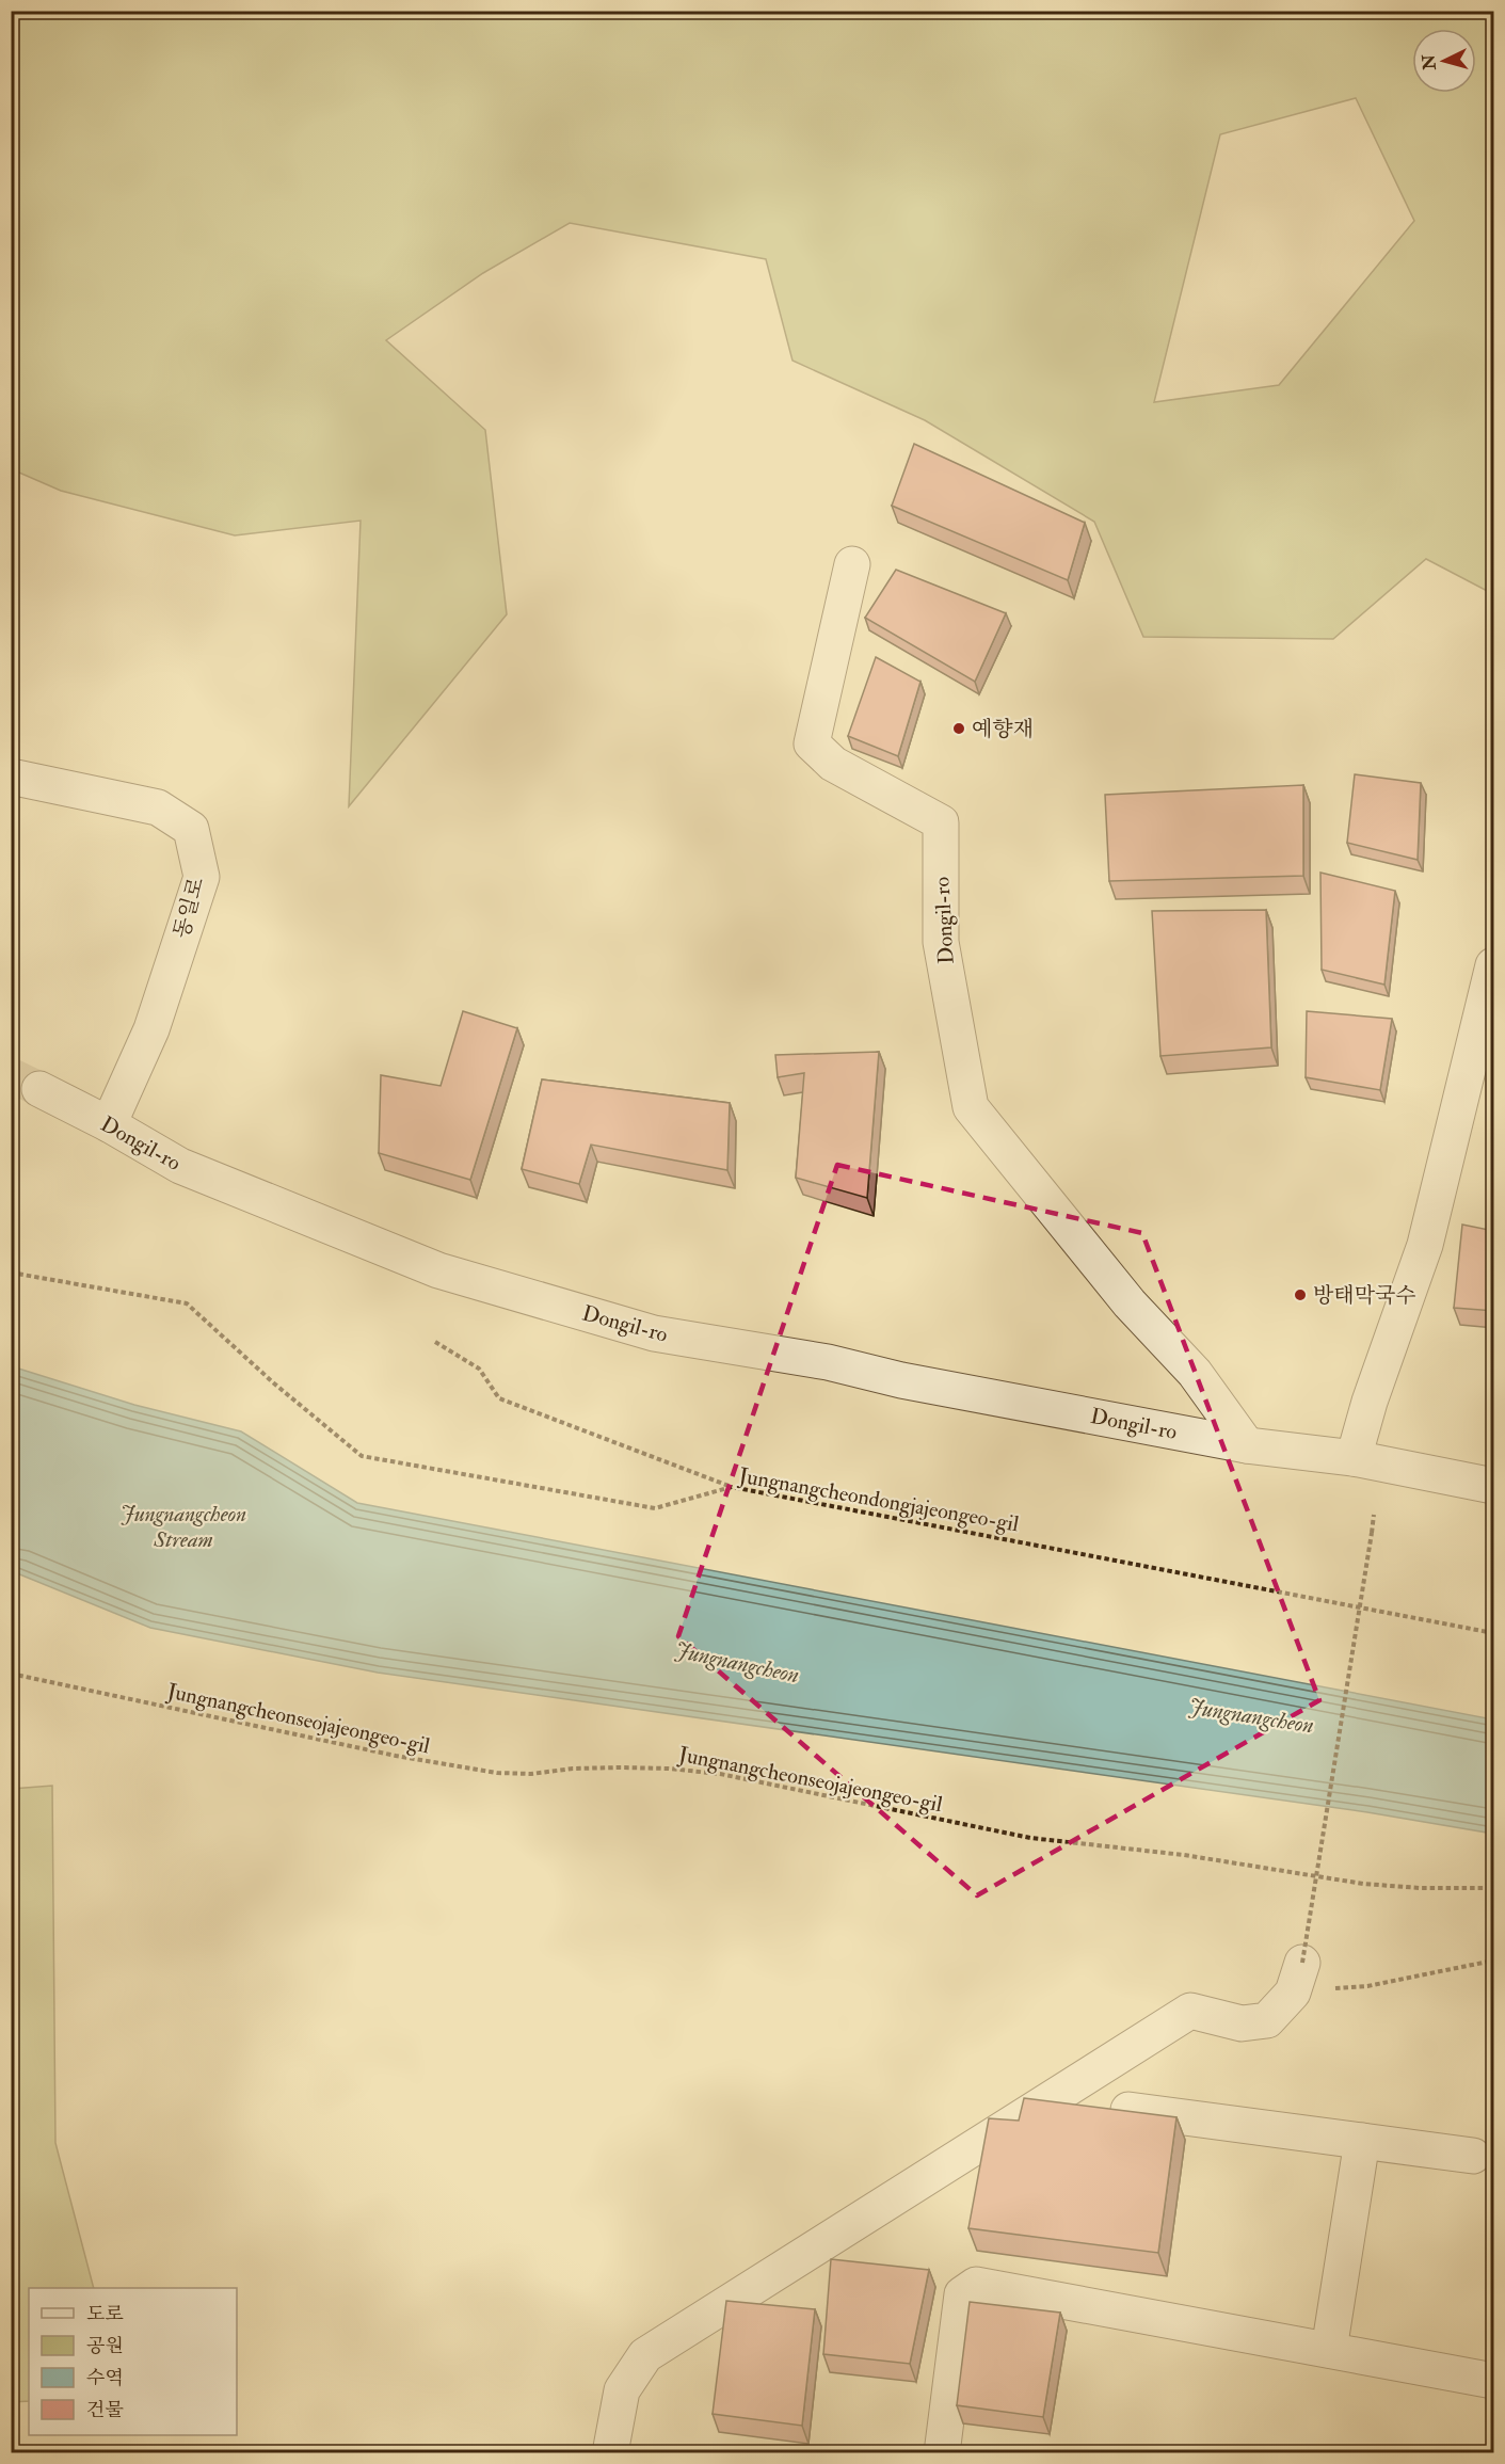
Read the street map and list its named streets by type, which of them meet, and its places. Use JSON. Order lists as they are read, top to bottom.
{
  "streets": {
    "street": ["동일로", "Dongil-ro"],
    "path": ["Jungnangcheondongjajeongeo-gil", "Jungnangcheonseojajeongeo-gil"]
  },
  "crossings": [
    ["동일로", "Dongil-ro"]
  ],
  "water": ["Jungnangcheon Stream", "Jungnangcheon"],
  "places": ["예향재", "방태막국수"],
  "legend": [
    "도로",
    "공원",
    "수역",
    "건물"
  ],
  "north": "left"
}
